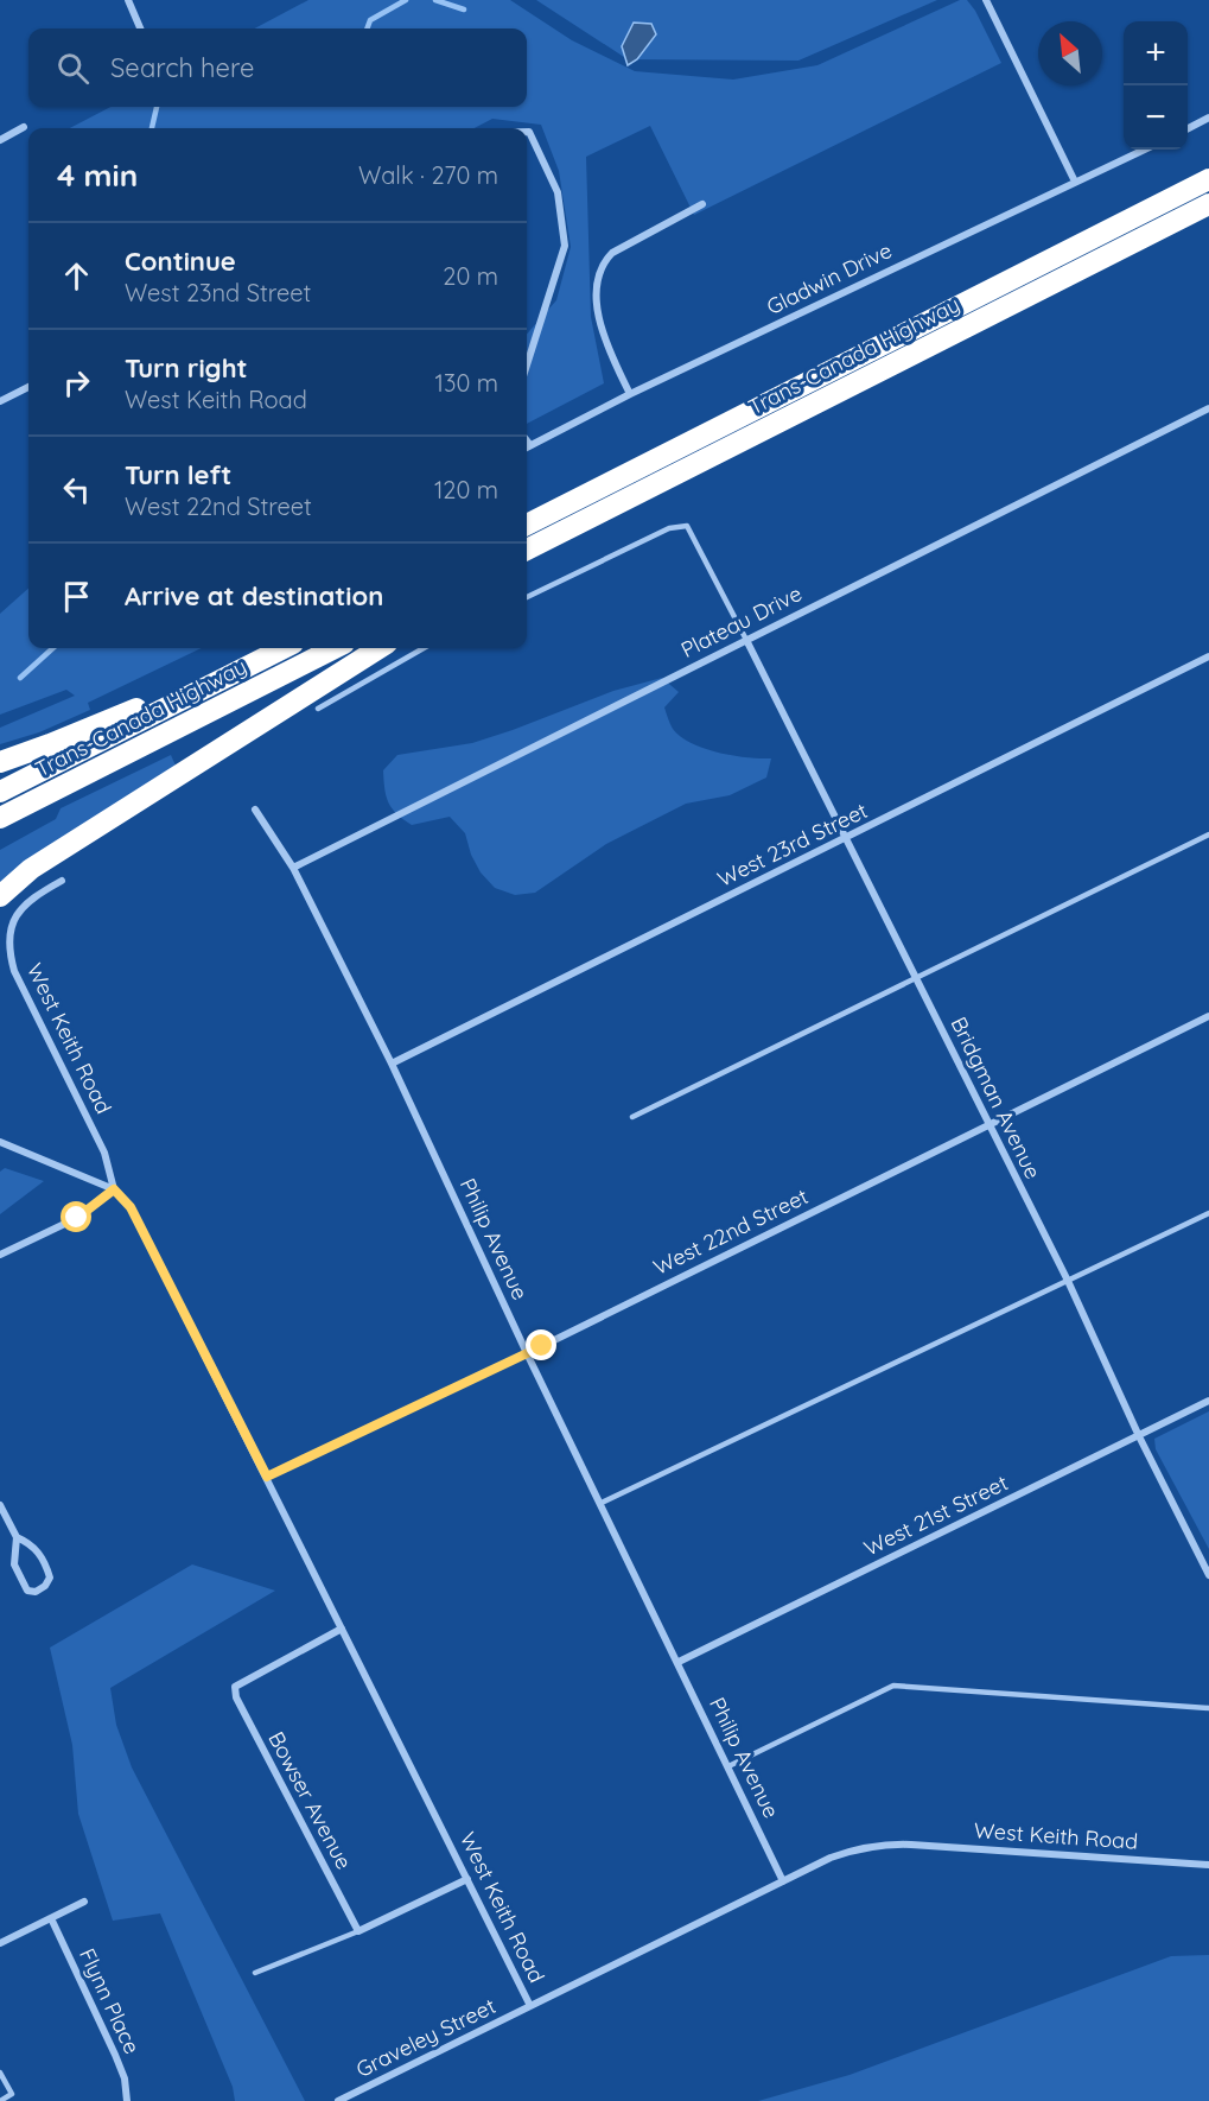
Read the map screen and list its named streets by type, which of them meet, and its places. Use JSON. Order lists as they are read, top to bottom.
{
  "streets": {
    "highway": ["Trans-Canada Highway"],
    "street": [
      "Gladwin Drive",
      "Plateau Drive",
      "West 23rd Street",
      "West Keith Road",
      "Bridgman Avenue",
      "West 22nd Street",
      "Philip Avenue",
      "West 21st Street",
      "Bowser Avenue",
      "Flynn Place",
      "Graveley Street"
    ]
  },
  "crossings": [
    ["Plateau Drive", "Bridgman Avenue"],
    ["Plateau Drive", "Philip Avenue"],
    ["West 23rd Street", "Bridgman Avenue"],
    ["West 23rd Street", "Philip Avenue"],
    ["West Keith Road", "West 22nd Street"],
    ["West Keith Road", "Philip Avenue"],
    ["West Keith Road", "Bowser Avenue"],
    ["West Keith Road", "Graveley Street"],
    ["Bridgman Avenue", "West 22nd Street"],
    ["Bridgman Avenue", "West 21st Street"],
    ["West 22nd Street", "Philip Avenue"],
    ["Philip Avenue", "West 21st Street"]
  ],
  "north": "top left",
  "page": {
    "map_buttons": ["+", "−"],
    "search": "Search here",
    "heading": ["4 min", "Walk · 270 m"],
    "list": [
      ["Continue", "West 23nd Street", "20 m"],
      ["Turn right", "West Keith Road", "130 m"],
      ["Turn left", "West 22nd Street", "120 m"],
      "Arrive at destination"
    ]
  }
}
